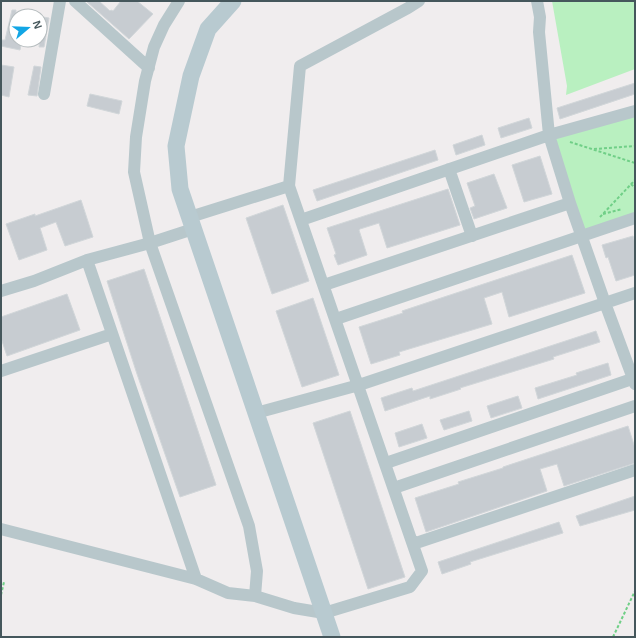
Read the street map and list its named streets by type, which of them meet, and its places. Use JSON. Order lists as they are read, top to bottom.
{
  "north": "right"
}
